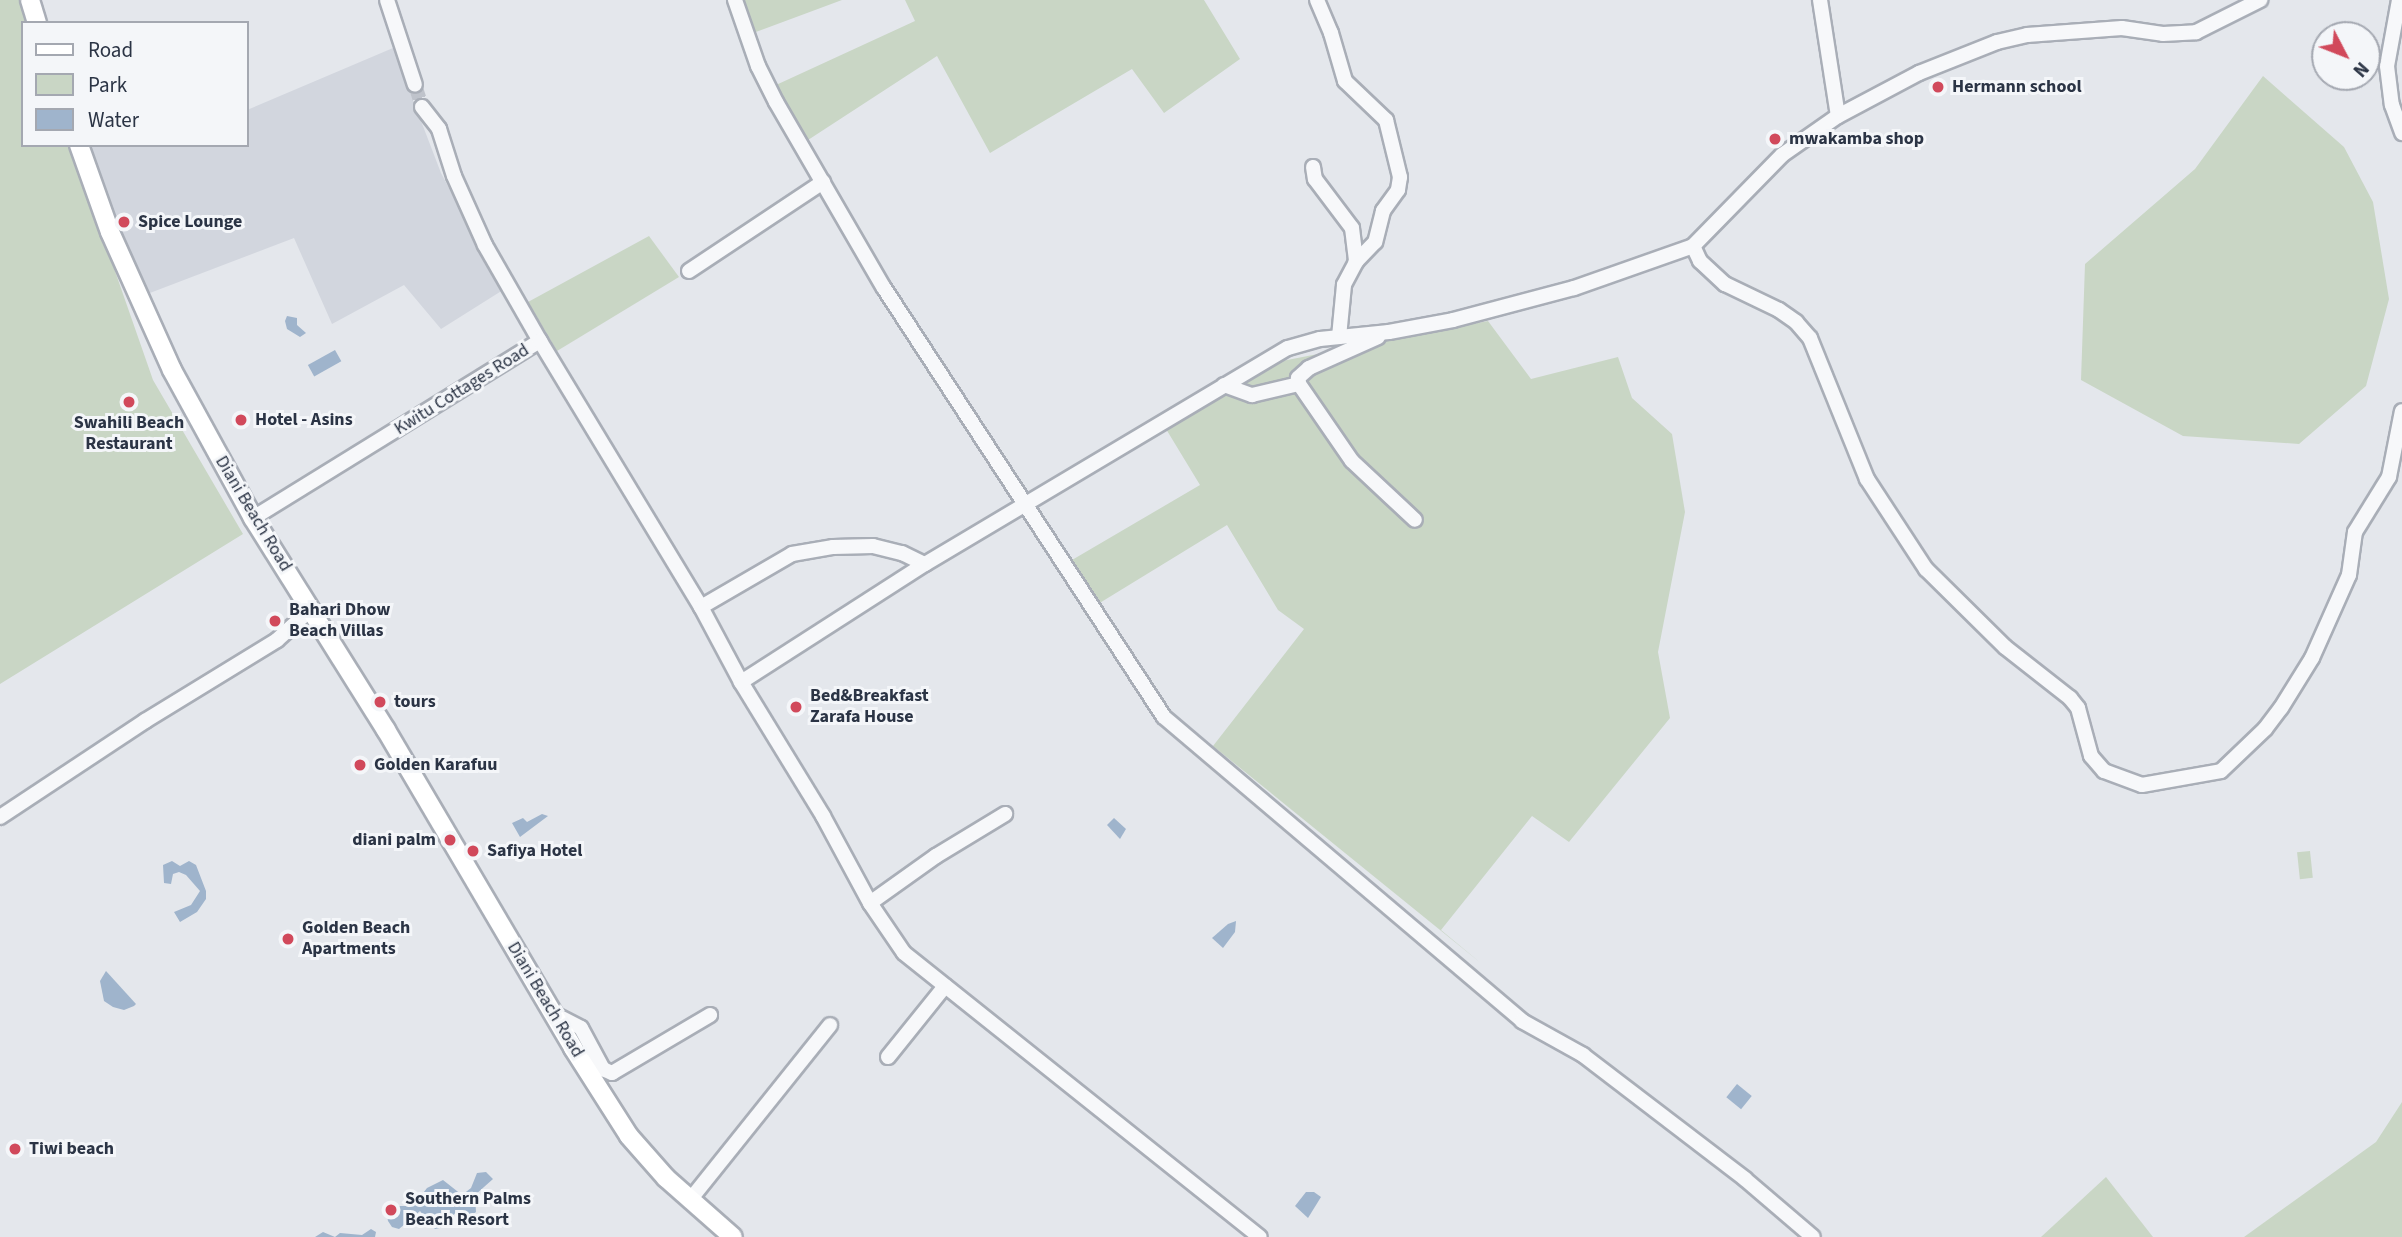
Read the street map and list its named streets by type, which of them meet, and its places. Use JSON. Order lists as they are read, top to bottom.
{
  "streets": {
    "main road": ["Diani Beach Road"],
    "street": ["Kwitu Cottages Road"]
  },
  "crossings": [
    ["Kwitu Cottages Road", "Diani Beach Road"]
  ],
  "places": [
    "Hermann school",
    "mwakamba shop",
    "Spice Lounge",
    "Swahili Beach Restaurant",
    "Hotel - Asins",
    "Bahari Dhow Beach Villas",
    "tours",
    "Bed&Breakfast Zarafa House",
    "Golden Karafuu",
    "diani palm",
    "Safiya Hotel",
    "Golden Beach Apartments",
    "Tiwi beach",
    "Southern Palms Beach Resort"
  ],
  "legend": ["Road", "Park", "Water"],
  "north": "bottom right"
}
